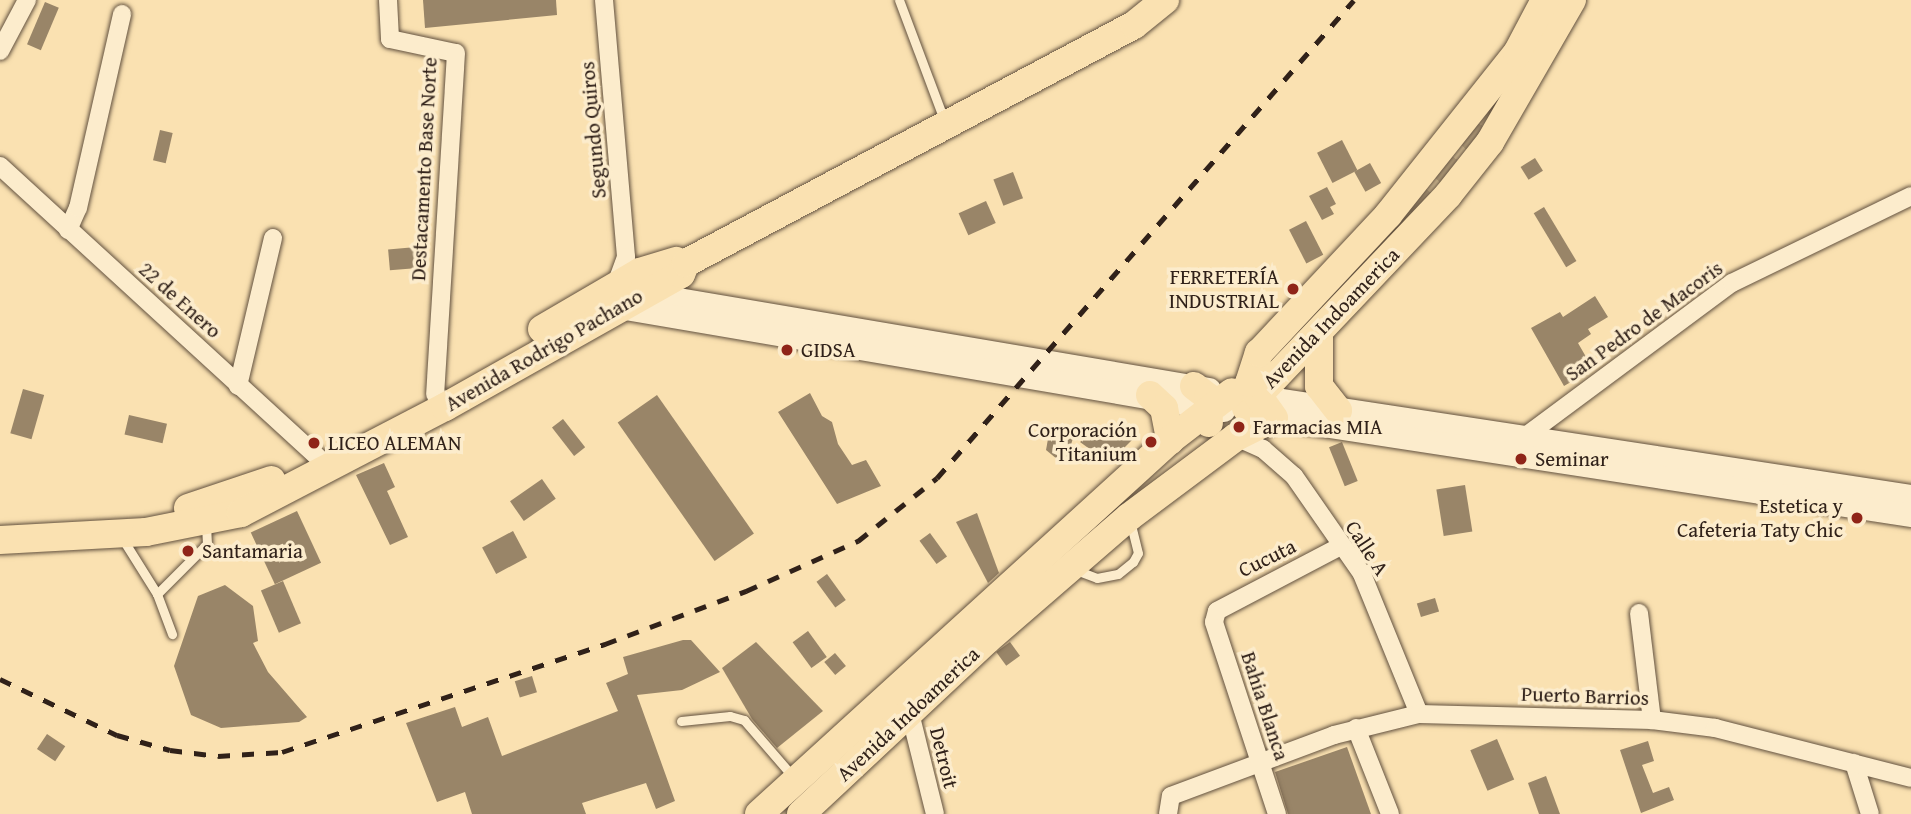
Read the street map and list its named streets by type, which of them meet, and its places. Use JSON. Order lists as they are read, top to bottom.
{
  "streets": {
    "main road": ["Avenida Indoamerica", "Avenida Rodrigo Pachano"],
    "street": [
      "Segundo Quiros",
      "Destacamento Base Norte",
      "22 de Enero",
      "San Pedro de Macoris",
      "Calle A",
      "Cucuta",
      "Puerto Barrios",
      "Bahia Blanca",
      "Detroit"
    ]
  },
  "crossings": [
    ["Segundo Quiros", "Avenida Rodrigo Pachano"],
    ["Destacamento Base Norte", "Avenida Rodrigo Pachano"],
    ["22 de Enero", "Avenida Rodrigo Pachano"],
    ["Avenida Indoamerica", "Calle A"],
    ["Avenida Indoamerica", "Detroit"],
    ["Calle A", "Cucuta"],
    ["Calle A", "Puerto Barrios"],
    ["Cucuta", "Bahia Blanca"],
    ["Puerto Barrios", "Bahia Blanca"]
  ],
  "places": [
    "FERRETERÍA INDUSTRIAL",
    "GIDSA",
    "Farmacias MIA",
    "Corporación Titanium",
    "LICEO ALEMAN",
    "Seminar",
    "Estetica y Cafeteria Taty Chic",
    "Santamaria"
  ]
}
